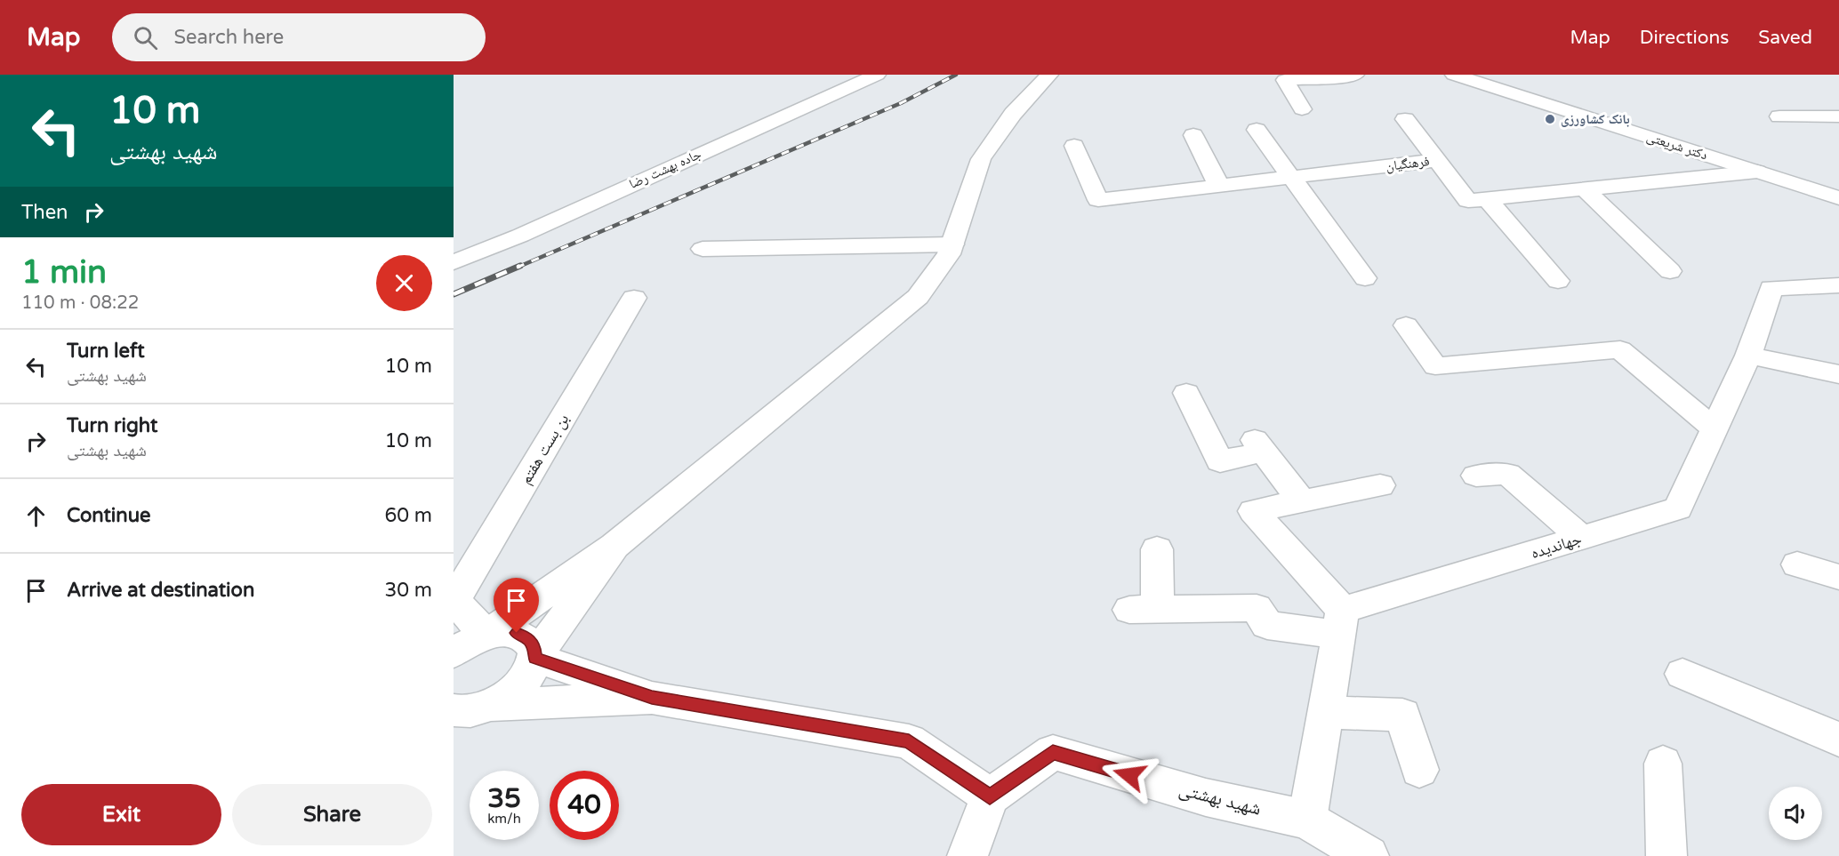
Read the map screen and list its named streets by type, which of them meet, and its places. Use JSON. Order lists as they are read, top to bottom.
{
  "streets": {
    "street": [
      "دکتر شریعتی",
      "فرهنگیان",
      "جاده بهشت رضا",
      "بن بست هفتم",
      "جهاندیده",
      "شهید بهشتی"
    ]
  },
  "crossings": [
    ["دکتر شریعتی", "فرهنگیان"]
  ],
  "places": ["بانک کشاورزی"],
  "page": {
    "header": "Map",
    "search": "Search here",
    "nav": ["Map", "Directions", "Saved"],
    "turn": ["10 m", "شهید بهشتی"],
    "then": "Then",
    "heading": ["1 min", "110 m · 08:22"],
    "list": [
      {
        "name": "Turn left",
        "note": "شهید بهشتی",
        "value": "10 m"
      },
      {
        "name": "Turn right",
        "note": "شهید بهشتی",
        "value": "10 m"
      },
      {
        "name": "Continue",
        "value": "60 m"
      },
      {
        "name": "Arrive at destination",
        "value": "30 m"
      }
    ],
    "speed": "35 km/h",
    "limit": "40",
    "buttons": ["Exit", "Share"]
  }
}
